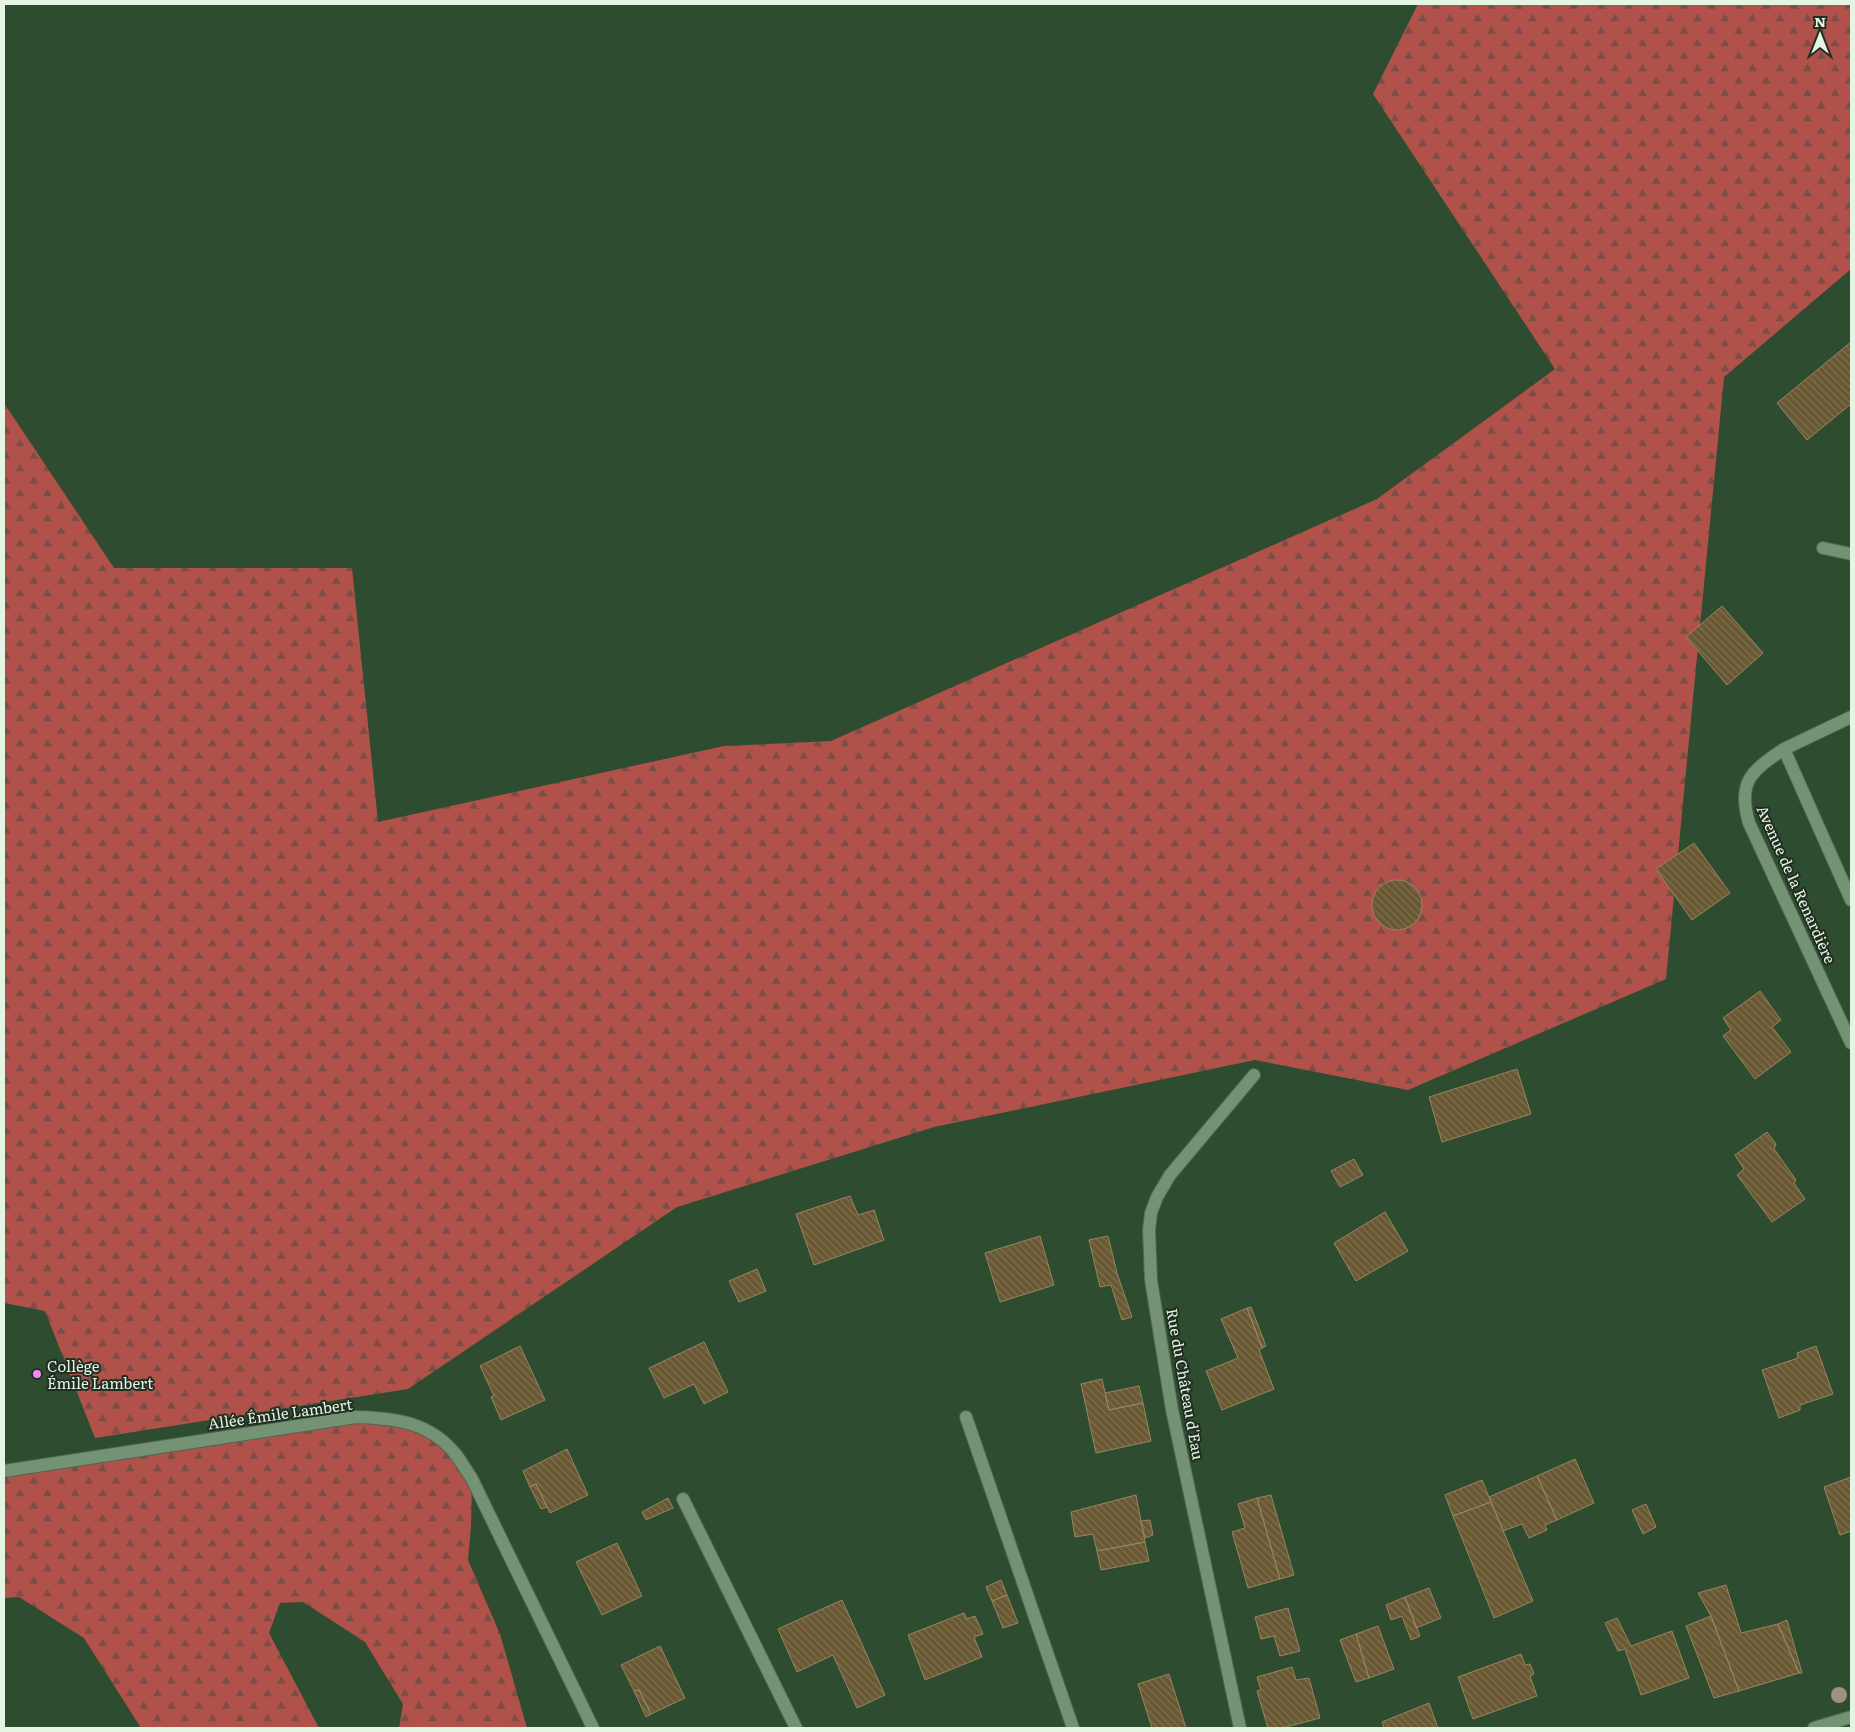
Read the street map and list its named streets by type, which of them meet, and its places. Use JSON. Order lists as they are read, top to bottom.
{
  "streets": {
    "street": ["Avenue de la Renardière", "Rue du Château d'Eau", "Allée Émile Lambert"]
  },
  "places": ["Collège Émile Lambert"],
  "north": "top"
}
